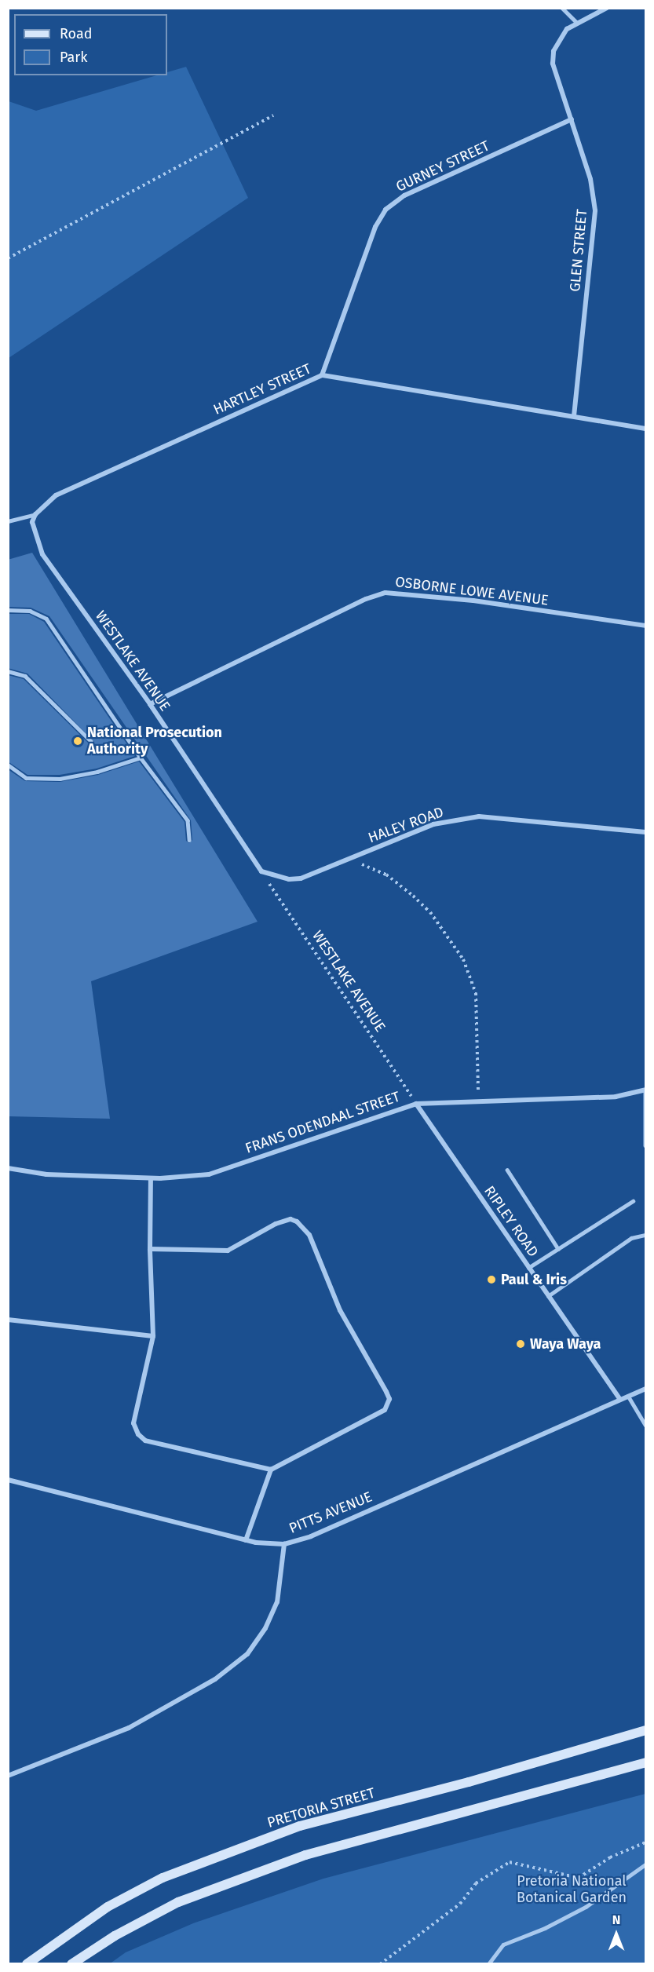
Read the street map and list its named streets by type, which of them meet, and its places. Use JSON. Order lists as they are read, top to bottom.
{
  "streets": {
    "main road": ["PRETORIA STREET"],
    "street": [
      "GURNEY STREET",
      "GLEN STREET",
      "HARTLEY STREET",
      "OSBORNE LOWE AVENUE",
      "WESTLAKE AVENUE",
      "HALEY ROAD",
      "FRANS ODENDAAL STREET",
      "RIPLEY ROAD",
      "PITTS AVENUE"
    ]
  },
  "crossings": [
    ["GURNEY STREET", "GLEN STREET"],
    ["GURNEY STREET", "HARTLEY STREET"],
    ["GLEN STREET", "HARTLEY STREET"],
    ["HARTLEY STREET", "WESTLAKE AVENUE"],
    ["OSBORNE LOWE AVENUE", "WESTLAKE AVENUE"],
    ["WESTLAKE AVENUE", "HALEY ROAD"],
    ["WESTLAKE AVENUE", "FRANS ODENDAAL STREET"],
    ["WESTLAKE AVENUE", "RIPLEY ROAD"],
    ["FRANS ODENDAAL STREET", "RIPLEY ROAD"],
    ["RIPLEY ROAD", "PITTS AVENUE"]
  ],
  "parks": ["Pretoria National Botanical Garden"],
  "places": ["National Prosecution Authority", "Paul & Iris", "Waya Waya"],
  "legend": ["Road", "Park"],
  "north": "top"
}
